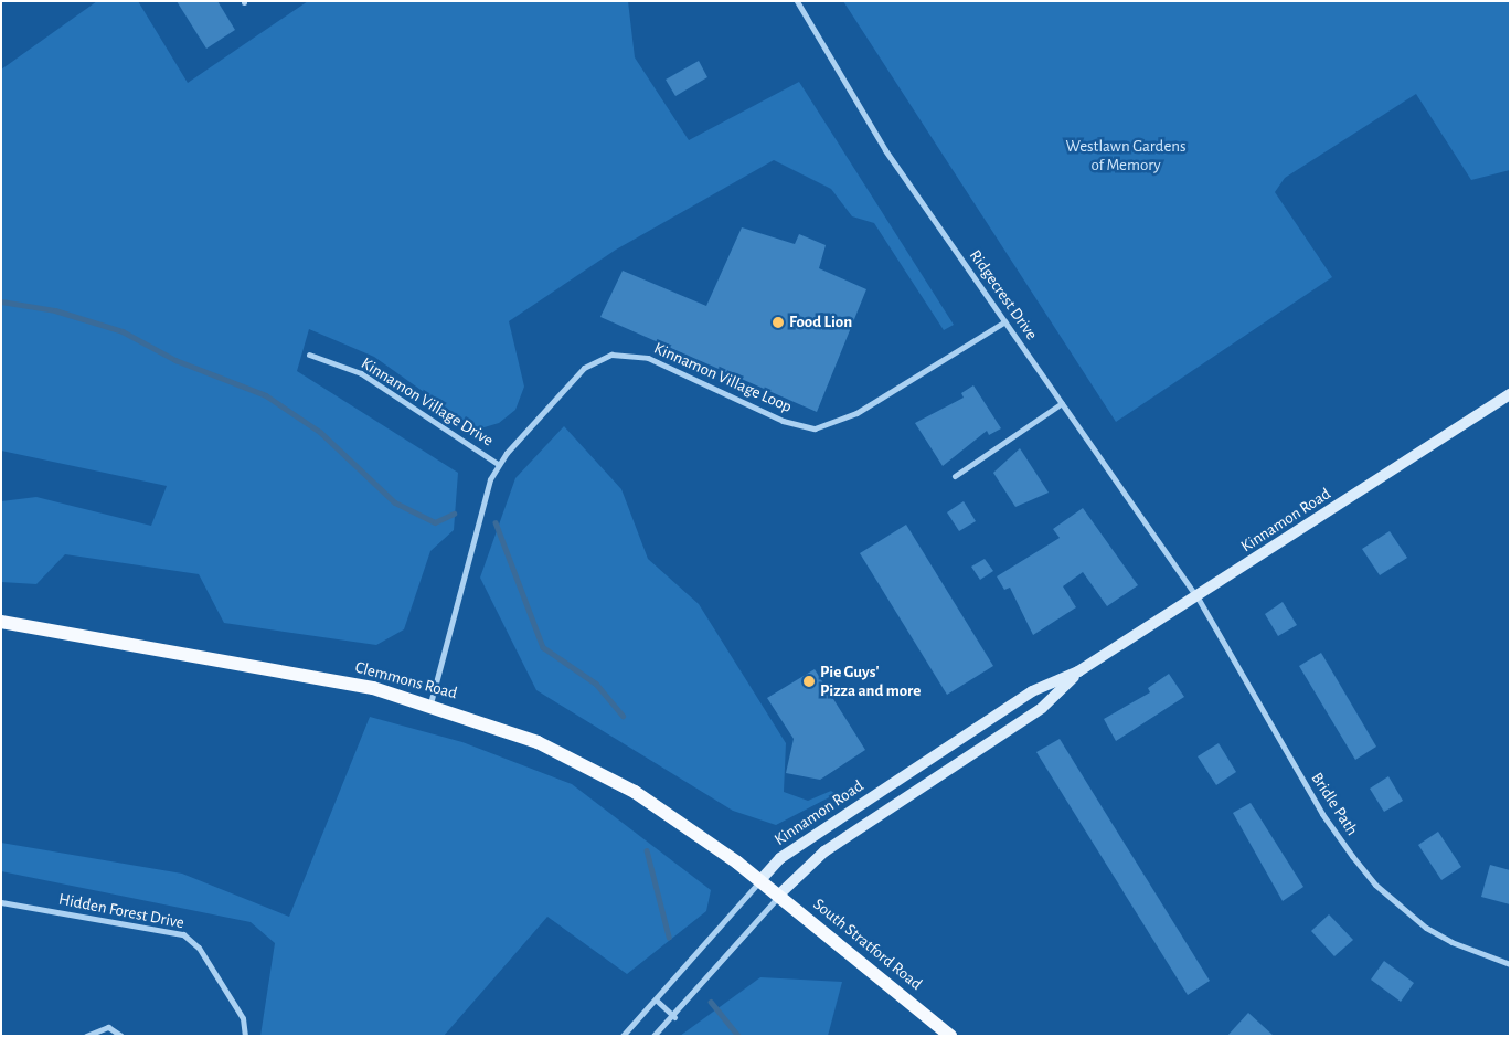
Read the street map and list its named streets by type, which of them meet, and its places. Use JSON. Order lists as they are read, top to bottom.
{
  "streets": {
    "main road": ["Kinnamon Road", "Clemmons Road", "South Stratford Road"],
    "street": [
      "Ridgecrest Drive",
      "Kinnamon Village Loop",
      "Kinnamon Village Drive",
      "Bridle Path",
      "Hidden Forest Drive"
    ]
  },
  "crossings": [
    ["Ridgecrest Drive", "Kinnamon Village Loop"],
    ["Ridgecrest Drive", "Kinnamon Road"],
    ["Ridgecrest Drive", "Bridle Path"],
    ["Kinnamon Village Loop", "Kinnamon Village Drive"],
    ["Kinnamon Village Loop", "Clemmons Road"],
    ["Kinnamon Road", "Clemmons Road"],
    ["Kinnamon Road", "Bridle Path"],
    ["Kinnamon Road", "South Stratford Road"],
    ["Clemmons Road", "South Stratford Road"]
  ],
  "parks": ["Westlawn Gardens of Memory"],
  "places": ["Food Lion", "Pie Guys' Pizza and more"]
}
